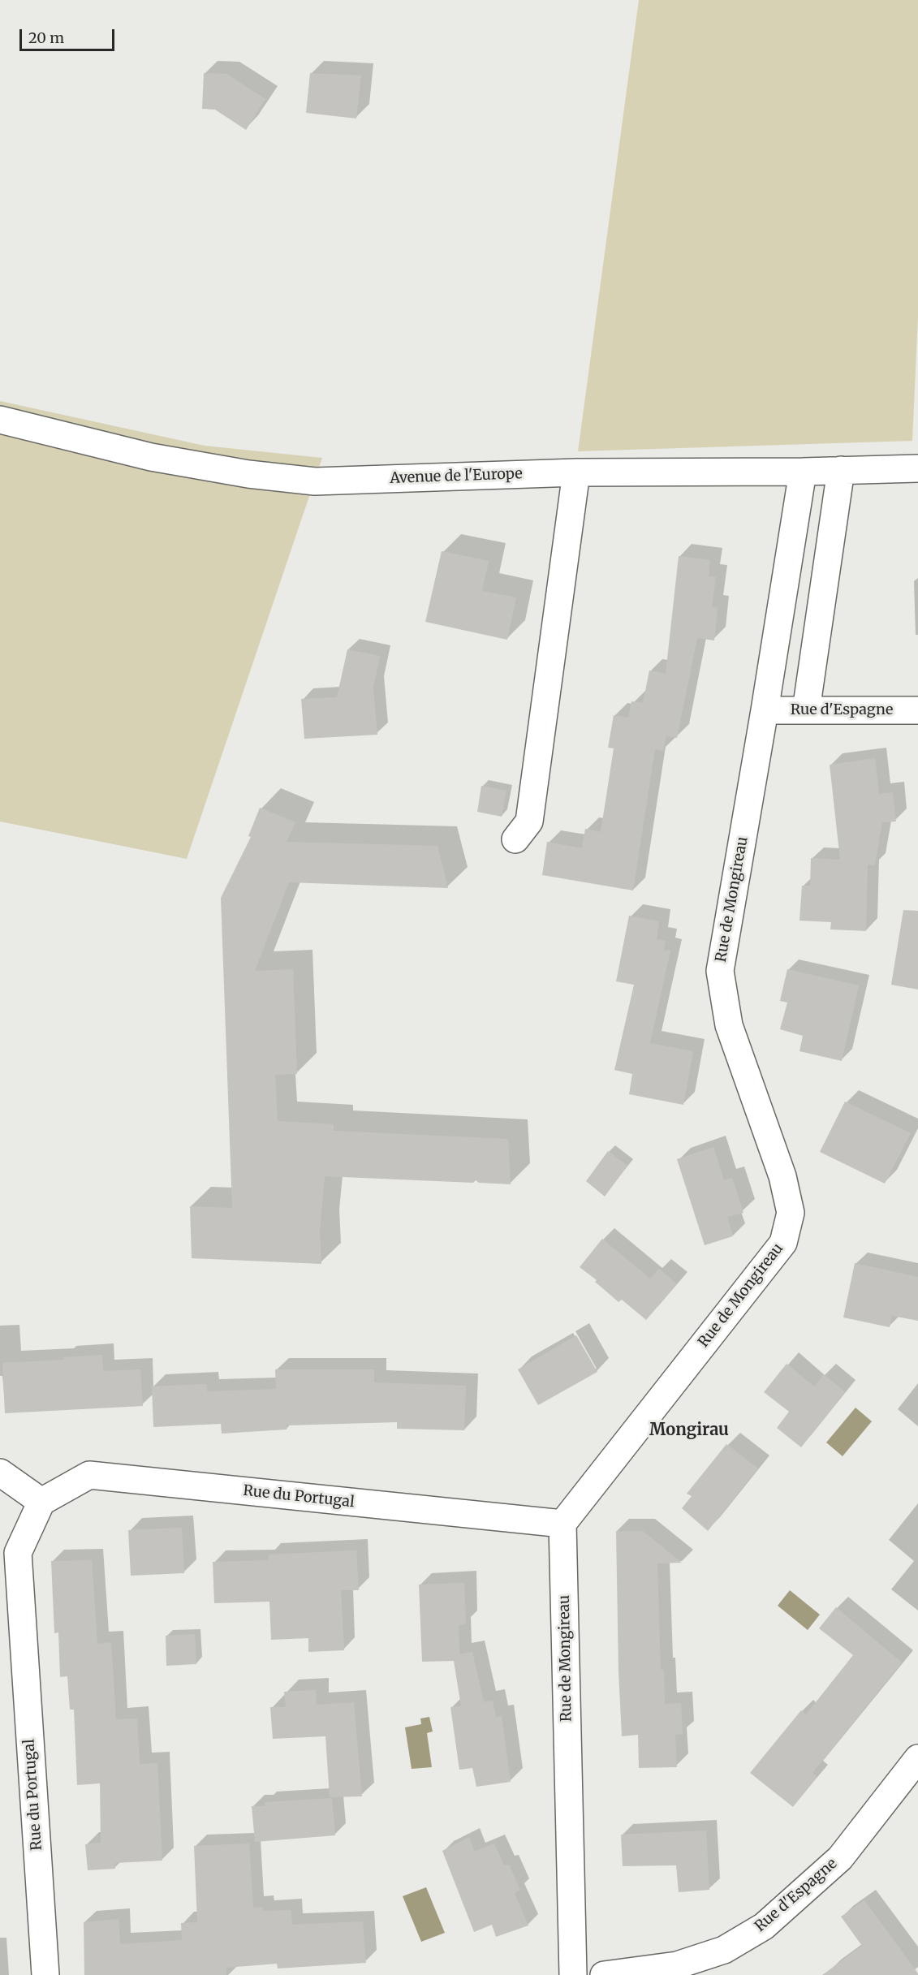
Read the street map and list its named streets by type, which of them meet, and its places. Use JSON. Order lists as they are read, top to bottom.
{
  "streets": {
    "street": [
      "Avenue de l'Europe",
      "Rue d'Espagne",
      "Rue de Mongireau",
      "Rue du Portugal"
    ]
  },
  "crossings": [
    ["Avenue de l'Europe", "Rue de Mongireau"],
    ["Rue d'Espagne", "Rue de Mongireau"],
    ["Rue de Mongireau", "Rue du Portugal"]
  ],
  "districts": ["Mongirau"],
  "scale_bar": "20 m"
}
